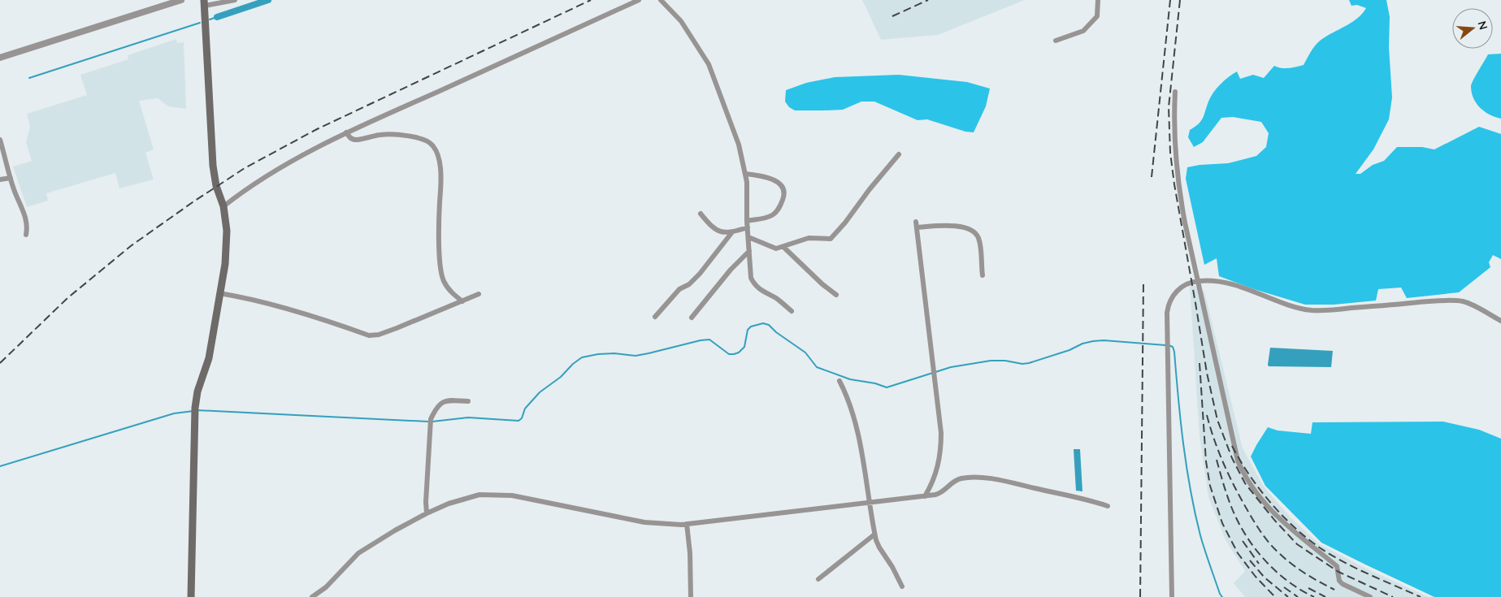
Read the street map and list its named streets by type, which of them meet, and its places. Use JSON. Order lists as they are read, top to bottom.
{
  "north": "right"
}
